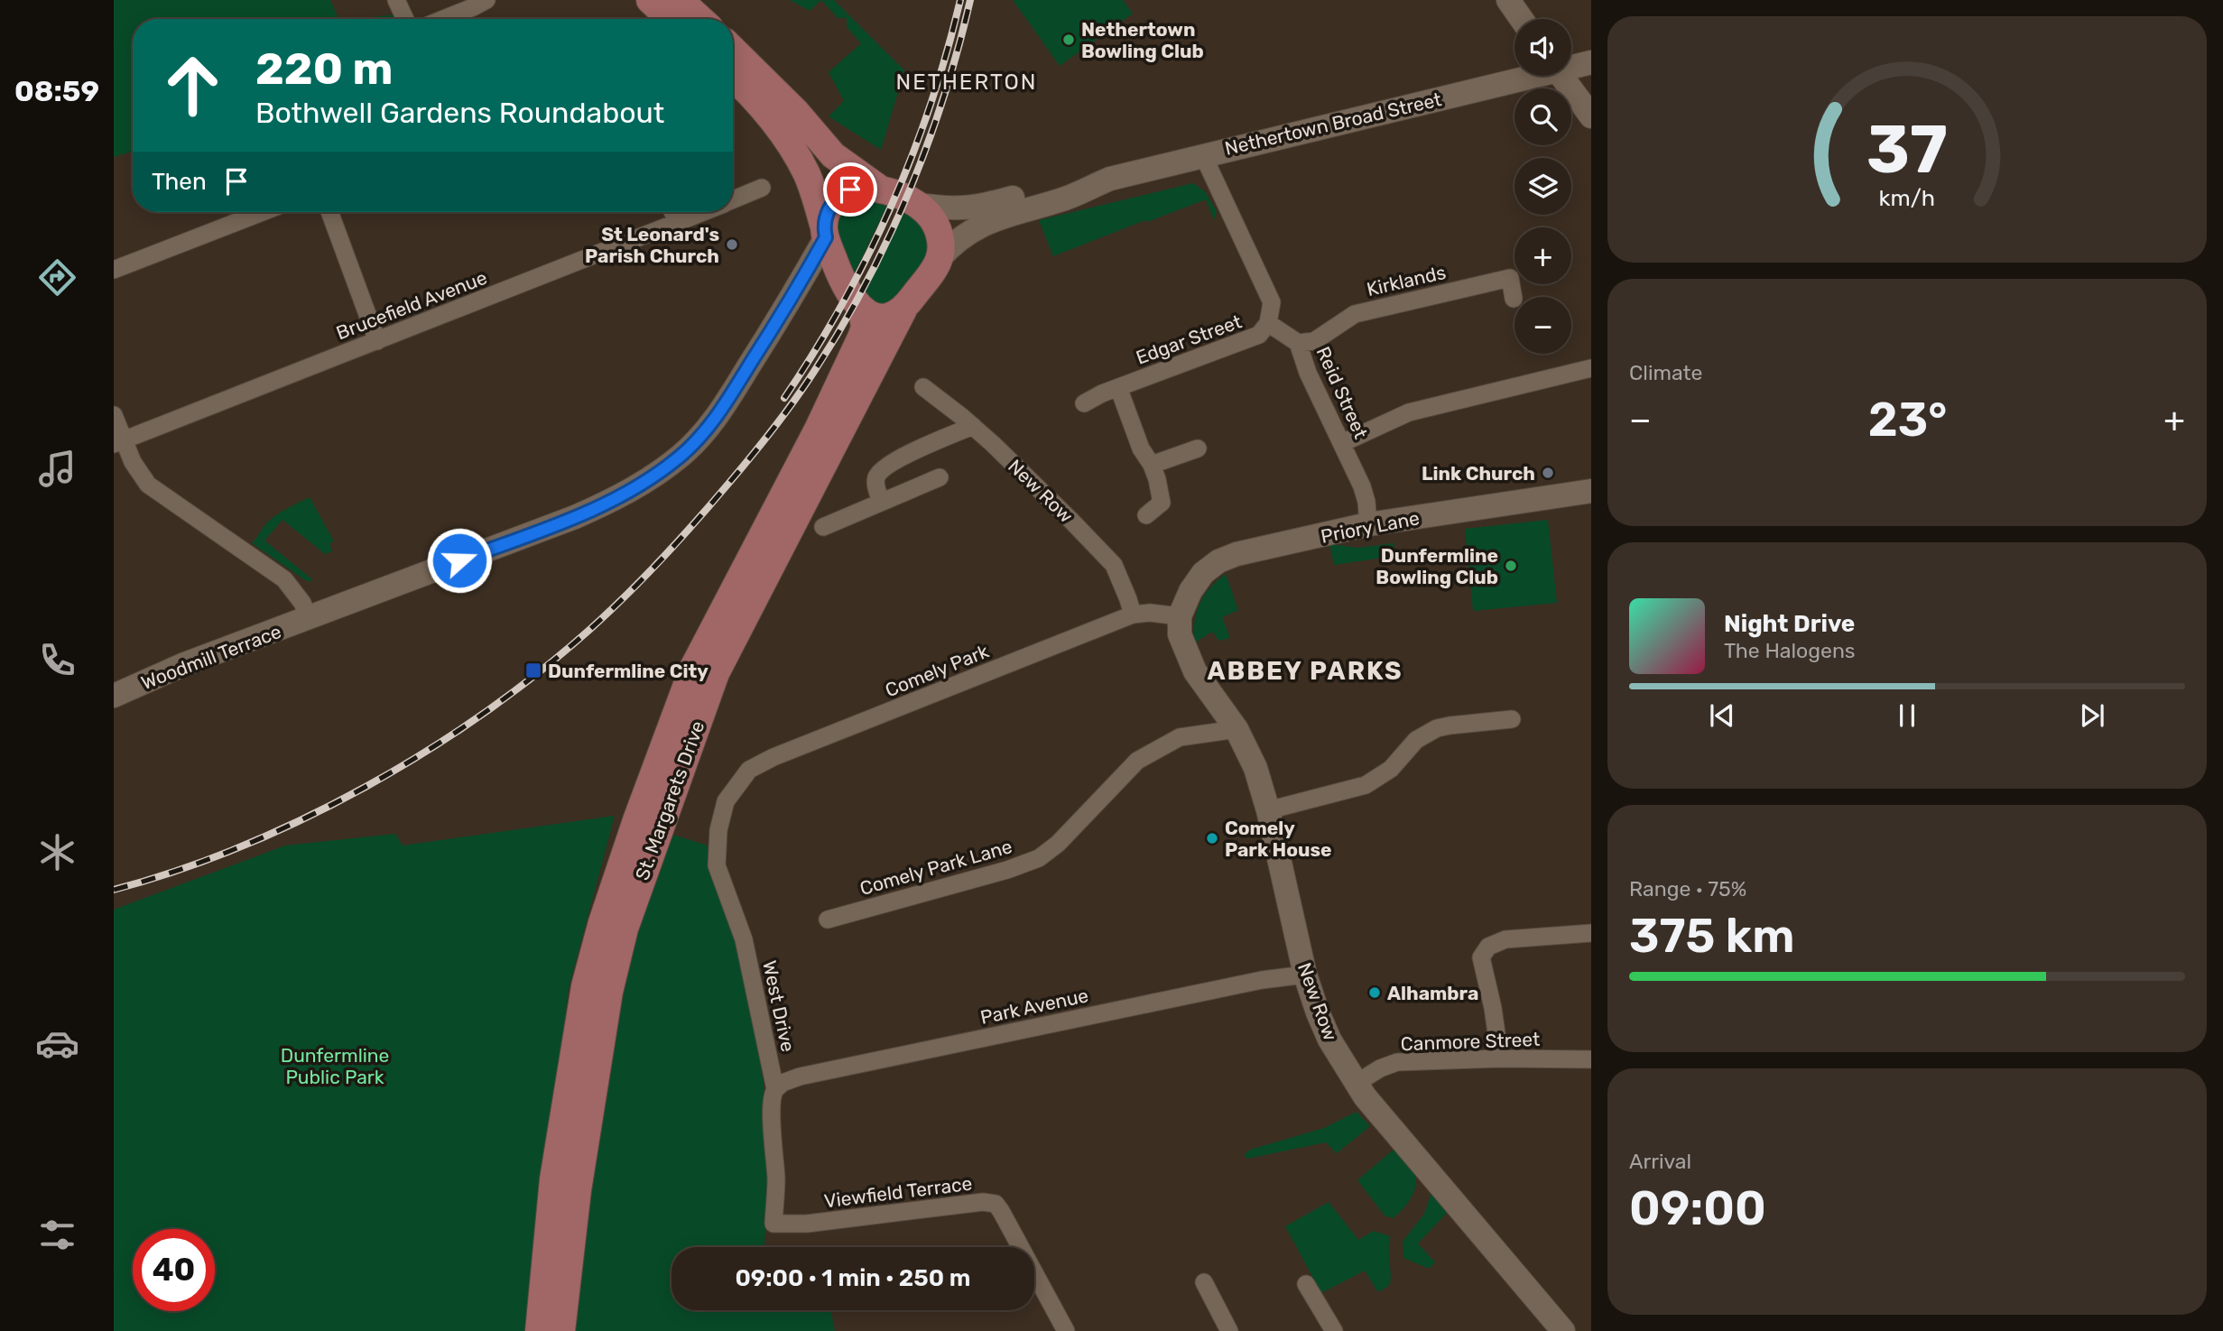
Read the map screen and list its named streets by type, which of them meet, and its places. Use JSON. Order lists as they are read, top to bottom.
{
  "streets": {
    "main road": ["St. Margarets Drive"],
    "street": [
      "Nethertown Broad Street",
      "Kirklands",
      "Brucefield Avenue",
      "Edgar Street",
      "Reid Street",
      "New Row",
      "Priory Lane",
      "Woodmill Terrace",
      "Comely Park",
      "Comely Park Lane",
      "West Drive",
      "Park Avenue",
      "Canmore Street",
      "Viewfield Terrace"
    ]
  },
  "crossings": [
    ["Nethertown Broad Street", "Woodmill Terrace"],
    ["Nethertown Broad Street", "St. Margarets Drive"],
    ["Kirklands", "Reid Street"],
    ["Edgar Street", "Reid Street"],
    ["Reid Street", "Priory Lane"],
    ["New Row", "Priory Lane"],
    ["New Row", "Comely Park"],
    ["New Row", "Comely Park Lane"],
    ["New Row", "Park Avenue"],
    ["New Row", "Canmore Street"],
    ["Priory Lane", "Comely Park"],
    ["Woodmill Terrace", "St. Margarets Drive"],
    ["Comely Park", "West Drive"],
    ["West Drive", "Park Avenue"],
    ["West Drive", "Viewfield Terrace"]
  ],
  "districts": ["NETHERTON", "ABBEY PARKS"],
  "parks": ["Dunfermline Public Park"],
  "places": {
    "other": [
      "Nethertown Bowling Club",
      "St Leonard's Parish Church",
      "Link Church",
      "Dunfermline Bowling Club",
      "Comely Park House",
      "Alhambra"
    ],
    "transit": ["Dunfermline City"]
  },
  "page": {
    "tabs": "08:59",
    "map_buttons": ["+", "−"],
    "turn": ["220 m", "Bothwell Gardens Roundabout"],
    "then": "Then",
    "tile": [
      "Climate",
      ["Range · 75%", "375 km"],
      ["Arrival", "09:00"]
    ],
    "heat": ["−", "23°", "+"],
    "song": ["Night Drive", "The Halogens"],
    "limit": "40",
    "trip": "09:00 · 1 min · 250 m",
    "gauge": ["37", "km/h"]
  }
}
